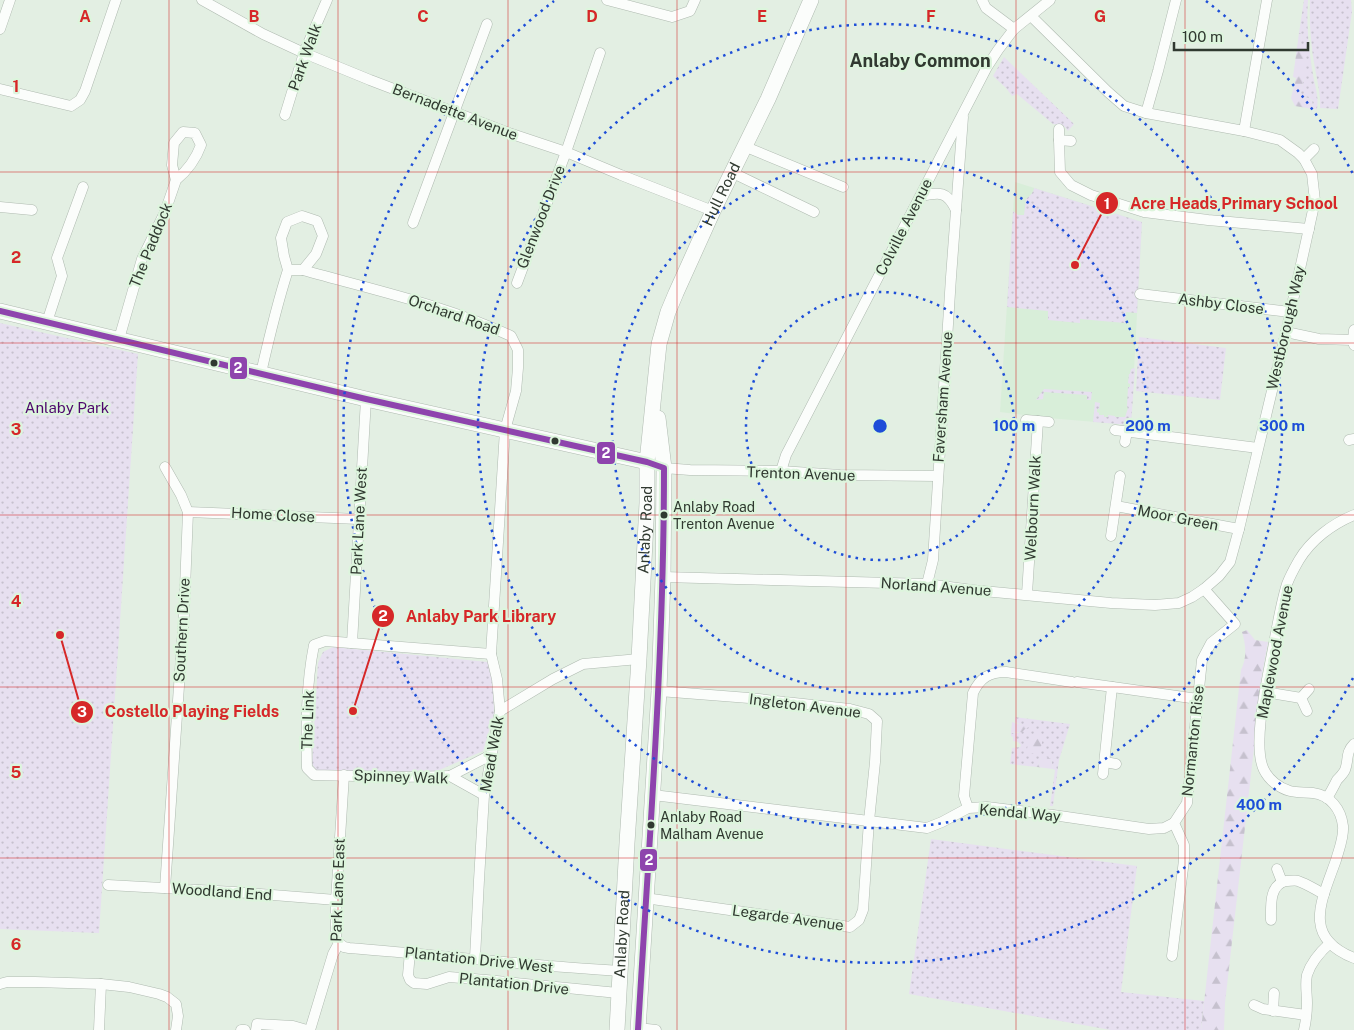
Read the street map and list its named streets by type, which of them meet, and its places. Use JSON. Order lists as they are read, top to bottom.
{
  "streets": {
    "main road": ["Hull Road", "Anlaby Road"],
    "street": [
      "Park Walk",
      "Bernadette Avenue",
      "Glenwood Drive",
      "Colville Avenue",
      "The Paddock",
      "Ashby Close",
      "Orchard Road",
      "Westborough Way",
      "Faversham Avenue",
      "Trenton Avenue",
      "Welbourn Walk",
      "Home Close",
      "Moor Green",
      "Park Lane West",
      "Norland Avenue",
      "Southern Drive",
      "Maplewood Avenue",
      "Ingleton Avenue",
      "The Link",
      "Normanton Rise",
      "Mead Walk",
      "Spinney Walk",
      "Kendal Way",
      "Park Lane East",
      "Woodland End",
      "Legarde Avenue",
      "Plantation Drive West",
      "Plantation Drive"
    ]
  },
  "crossings": [
    ["Park Walk", "Bernadette Avenue"],
    ["Bernadette Avenue", "Hull Road"],
    ["Bernadette Avenue", "Glenwood Drive"],
    ["Hull Road", "Anlaby Road"],
    ["Colville Avenue", "Westborough Way"],
    ["Colville Avenue", "Faversham Avenue"],
    ["Colville Avenue", "Trenton Avenue"],
    ["Ashby Close", "Westborough Way"],
    ["Orchard Road", "Mead Walk"],
    ["Westborough Way", "Moor Green"],
    ["Westborough Way", "Norland Avenue"],
    ["Westborough Way", "Normanton Rise"],
    ["Faversham Avenue", "Trenton Avenue"],
    ["Faversham Avenue", "Norland Avenue"],
    ["Trenton Avenue", "Anlaby Road"],
    ["Welbourn Walk", "Norland Avenue"],
    ["Home Close", "Park Lane West"],
    ["Home Close", "Southern Drive"],
    ["Park Lane West", "The Link"],
    ["Anlaby Road", "Norland Avenue"],
    ["Anlaby Road", "Ingleton Avenue"],
    ["Anlaby Road", "Kendal Way"],
    ["Anlaby Road", "Legarde Avenue"],
    ["Anlaby Road", "Plantation Drive West"],
    ["Anlaby Road", "Plantation Drive"],
    ["Norland Avenue", "Normanton Rise"],
    ["Southern Drive", "Woodland End"],
    ["Ingleton Avenue", "Kendal Way"],
    ["Ingleton Avenue", "Legarde Avenue"],
    ["The Link", "Spinney Walk"],
    ["The Link", "Park Lane East"],
    ["Normanton Rise", "Kendal Way"],
    ["Mead Walk", "Spinney Walk"],
    ["Mead Walk", "Plantation Drive West"],
    ["Spinney Walk", "Park Lane East"],
    ["Kendal Way", "Legarde Avenue"],
    ["Park Lane East", "Woodland End"],
    ["Park Lane East", "Plantation Drive West"],
    ["Plantation Drive West", "Plantation Drive"]
  ],
  "districts": ["Anlaby Common"],
  "parks": ["Anlaby Park"],
  "places": [
    "Acre Heads Primary School",
    "Anlaby Road Trenton Avenue",
    "Costello Playing Fields",
    "Anlaby Park Library",
    "Anlaby Road Malham Avenue"
  ],
  "lines": ["transit line 2"],
  "scale_bar": "100 m",
  "grid": {
    "columns": [
      "A",
      "B",
      "C",
      "D",
      "E",
      "F",
      "G"
    ],
    "rows": [
      "1",
      "2",
      "3",
      "4",
      "5",
      "6"
    ]
  },
  "rings": [
    "100 m",
    "200 m",
    "300 m",
    "400 m"
  ]
}
